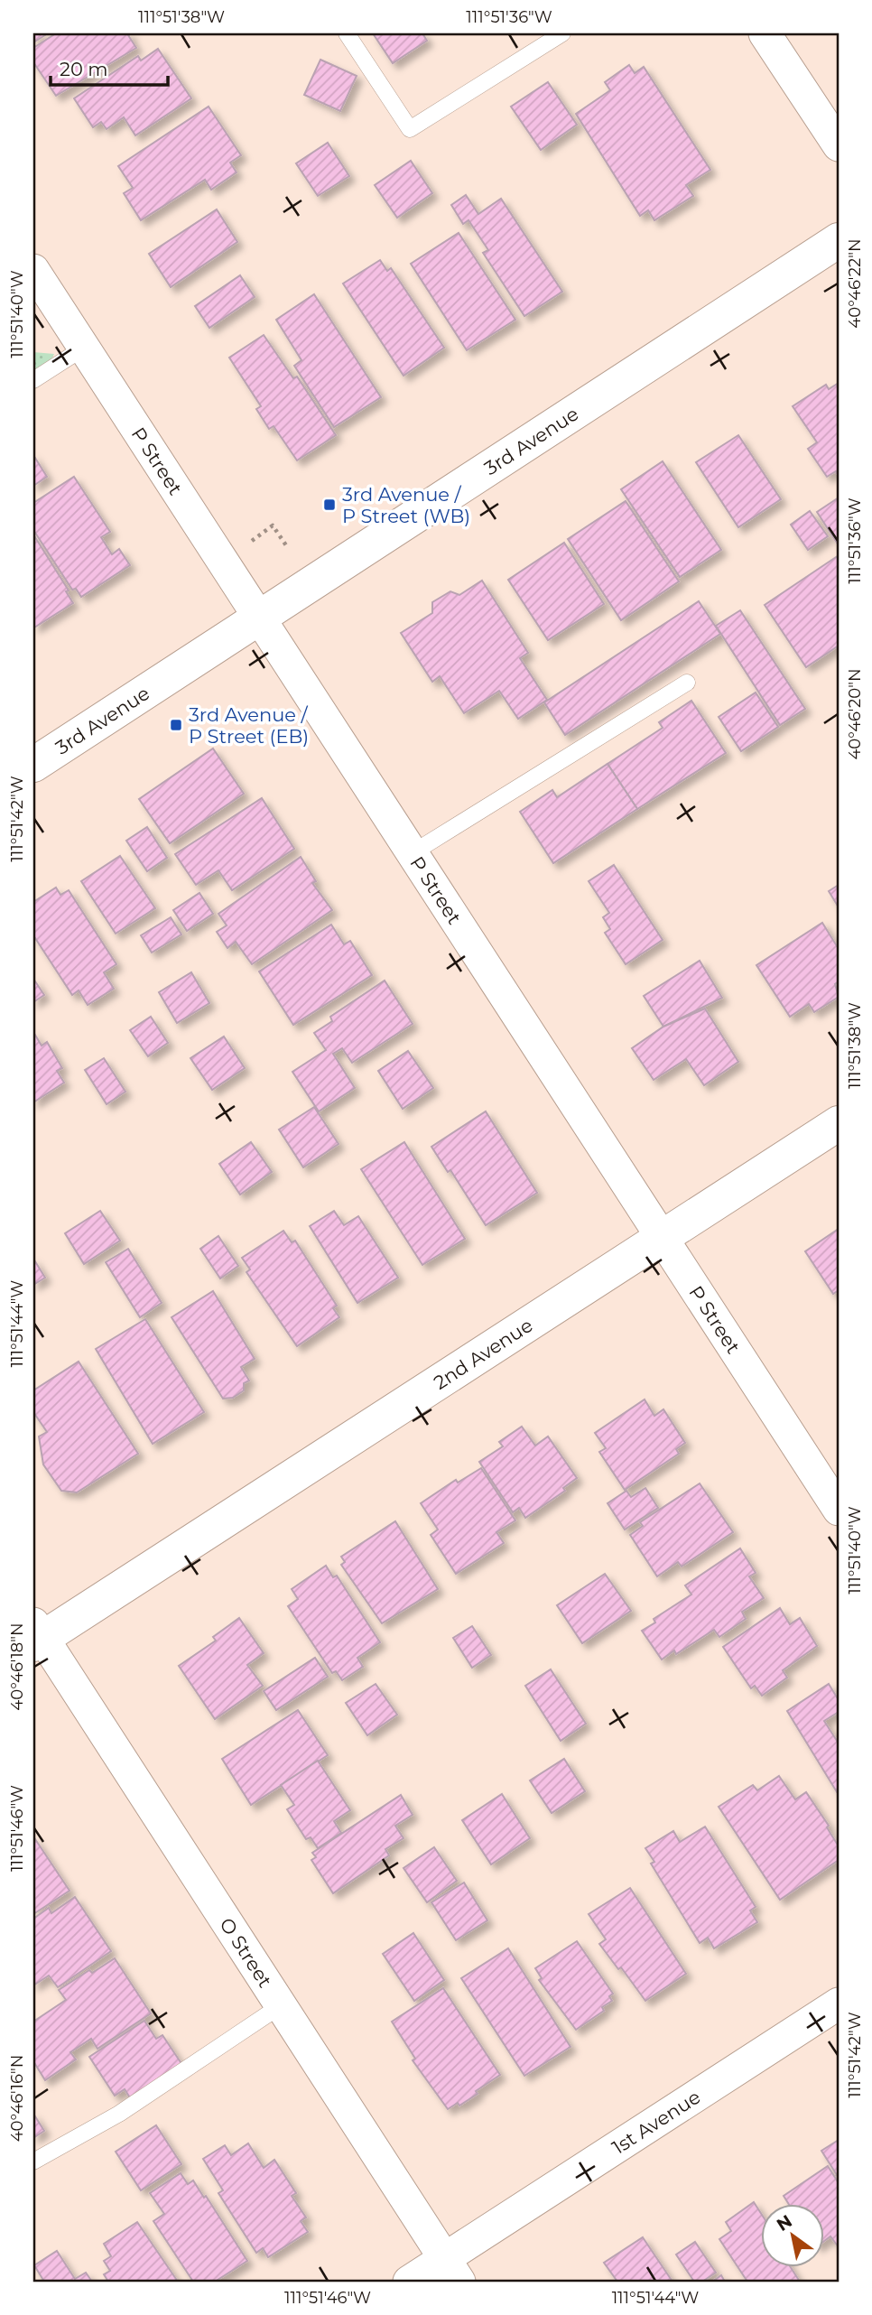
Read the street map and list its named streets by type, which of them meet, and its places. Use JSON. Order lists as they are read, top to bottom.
{
  "streets": {
    "street": [
      "3rd Avenue",
      "P Street",
      "2nd Avenue",
      "O Street",
      "1st Avenue"
    ]
  },
  "crossings": [
    ["3rd Avenue", "P Street"],
    ["P Street", "2nd Avenue"],
    ["2nd Avenue", "O Street"],
    ["O Street", "1st Avenue"]
  ],
  "places": {
    "transit": ["3rd Avenue / P Street (WB)", "3rd Avenue / P Street (EB)"]
  },
  "scale_bar": "20 m",
  "north": "top left",
  "coordinates": [
    "111°51'38\"W",
    "111°51'36\"W",
    "40°46'22\"N",
    "111°51'40\"W",
    "40°46'20\"N",
    "111°51'42\"W",
    "111°51'44\"W",
    "40°46'18\"N",
    "111°51'46\"W",
    "40°46'16\"N"
  ]
}
